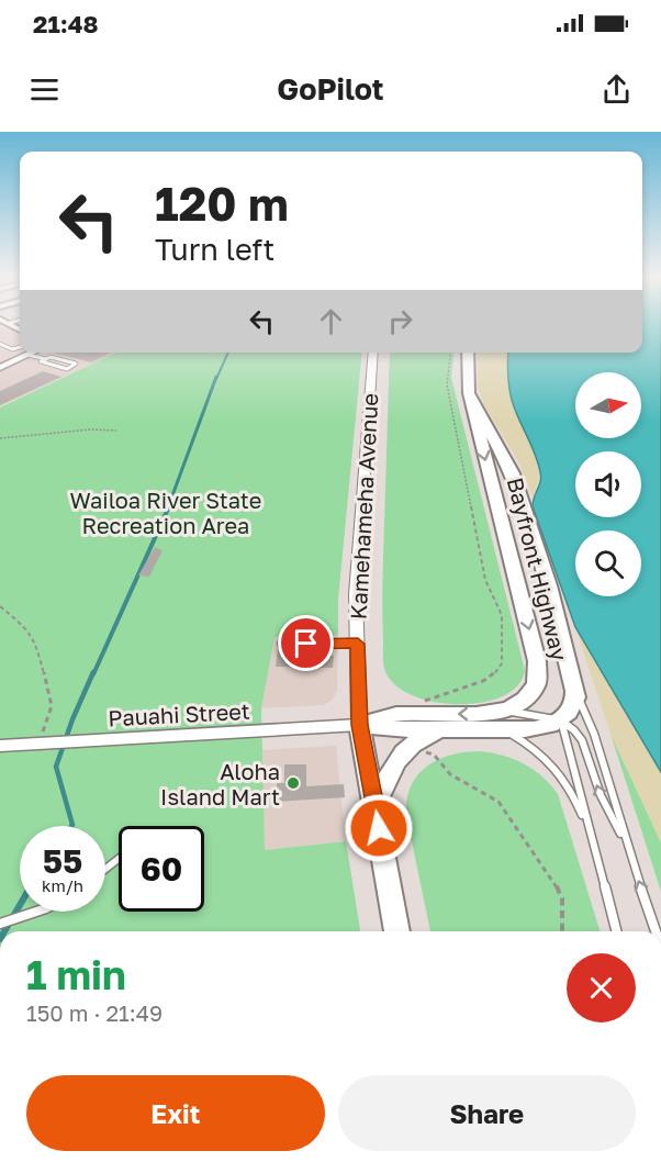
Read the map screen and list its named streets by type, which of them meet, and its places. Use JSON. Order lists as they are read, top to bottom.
{
  "streets": {
    "main road": ["Kamehameha Avenue", "Bayfront Highway"],
    "street": ["Pauahi Street"]
  },
  "crossings": [
    ["Kamehameha Avenue", "Bayfront Highway"],
    ["Kamehameha Avenue", "Pauahi Street"],
    ["Bayfront Highway", "Pauahi Street"]
  ],
  "parks": ["Wailoa River State Recreation Area"],
  "places": ["Aloha Island Mart"],
  "north": "right",
  "page": {
    "status": "21:48",
    "header": "GoPilot",
    "turn": ["120 m", "Turn left"],
    "speed": "55 km/h",
    "limit": "60",
    "heading": ["1 min", "150 m · 21:49"],
    "buttons": ["Exit", "Share"]
  }
}
